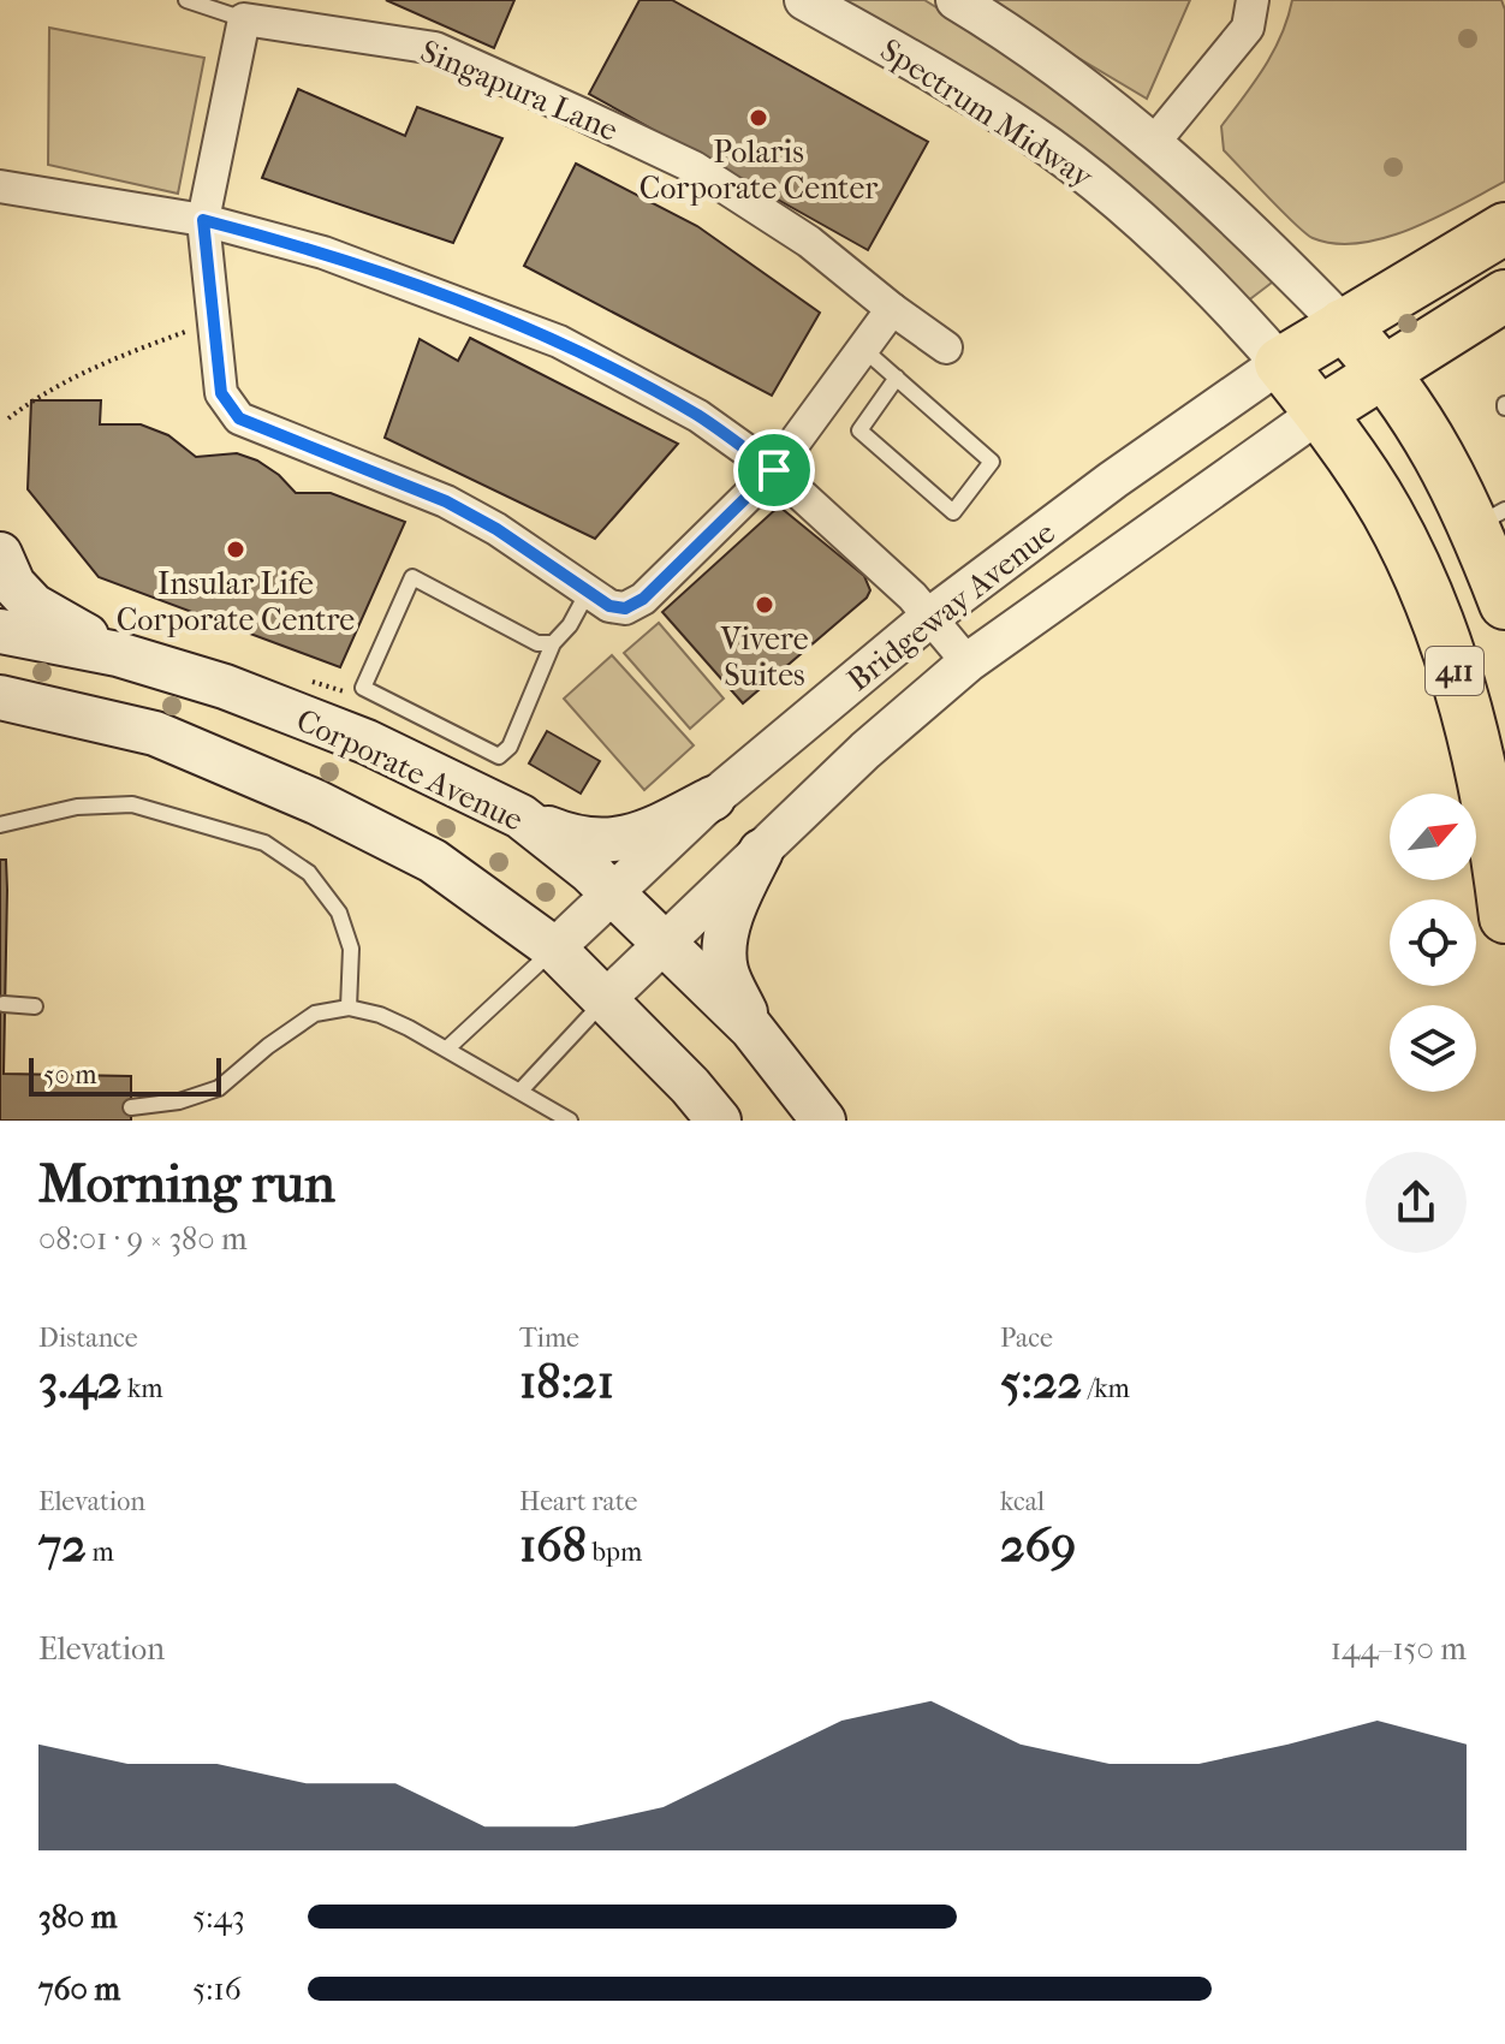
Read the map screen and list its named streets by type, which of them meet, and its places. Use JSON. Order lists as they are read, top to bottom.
{
  "streets": {
    "highway": ["Bridgeway Avenue", "411"],
    "main road": ["Corporate Avenue"],
    "street": ["Singapura Lane", "Spectrum Midway"]
  },
  "crossings": [
    ["Spectrum Midway", "Bridgeway Avenue"],
    ["Spectrum Midway", "411"],
    ["Bridgeway Avenue", "411"],
    ["Bridgeway Avenue", "Corporate Avenue"]
  ],
  "places": ["Polaris Corporate Center", "Insular Life Corporate Centre", "Vivere Suites"],
  "scale_bar": "50 m",
  "north": "top right",
  "page": {
    "scale": "50 m",
    "heading": ["Morning run", "08:01 · 9 × 380 m"],
    "stats": [
      ["Distance", "3.42 km"],
      ["Time", "18:21"],
      ["Pace", "5:22 /km"],
      ["Elevation", "72 m"],
      ["Heart rate", "168 bpm"],
      ["kcal", "269"]
    ],
    "chart": ["Elevation", "144–150 m"],
    "list": [
      {
        "name": "380 m",
        "note": "5:43"
      },
      {
        "name": "760 m",
        "note": "5:16"
      }
    ]
  }
}
